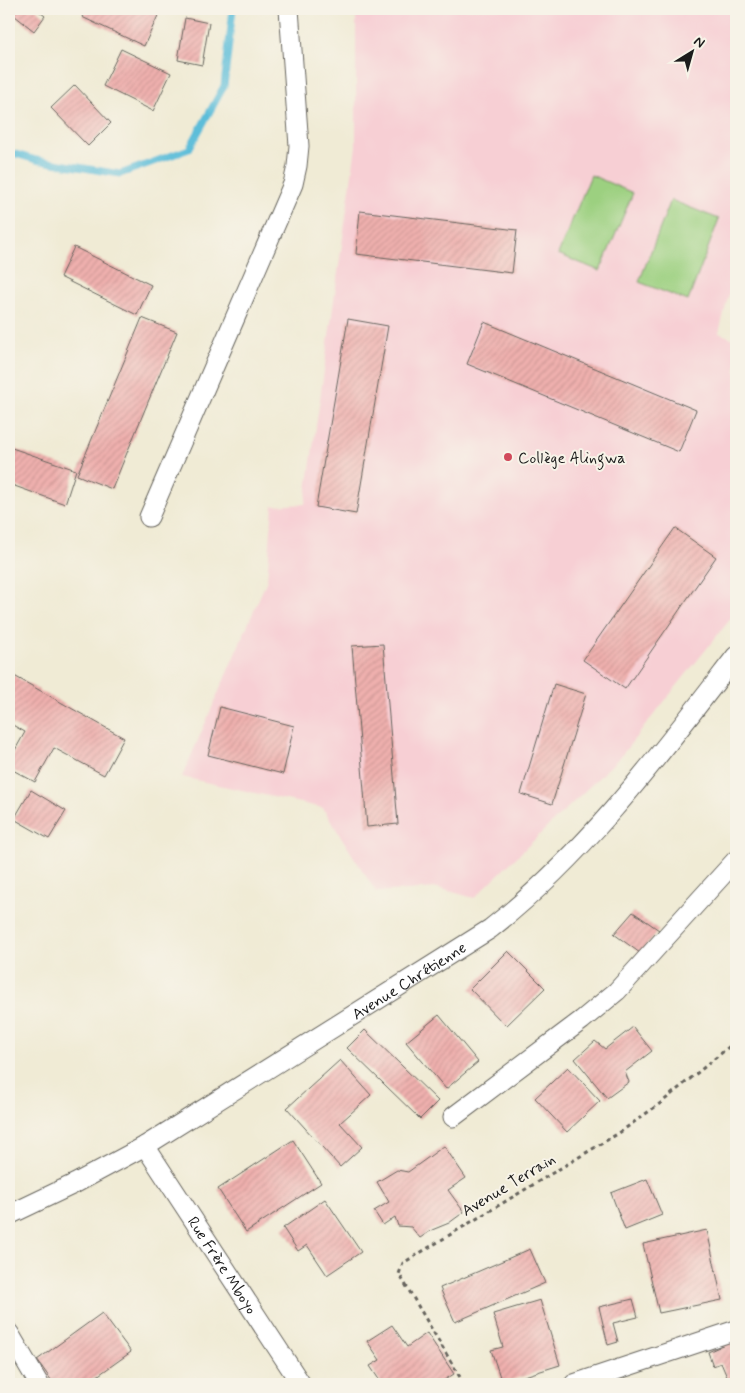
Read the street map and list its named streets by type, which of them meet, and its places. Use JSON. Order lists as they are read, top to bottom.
{
  "streets": {
    "street": ["Avenue Chrétienne", "Rue Frère Mboyo"],
    "path": ["Avenue Terrain"]
  },
  "crossings": [
    ["Avenue Chrétienne", "Rue Frère Mboyo"]
  ],
  "places": ["Collège Alingwa"],
  "north": "top right"
}
